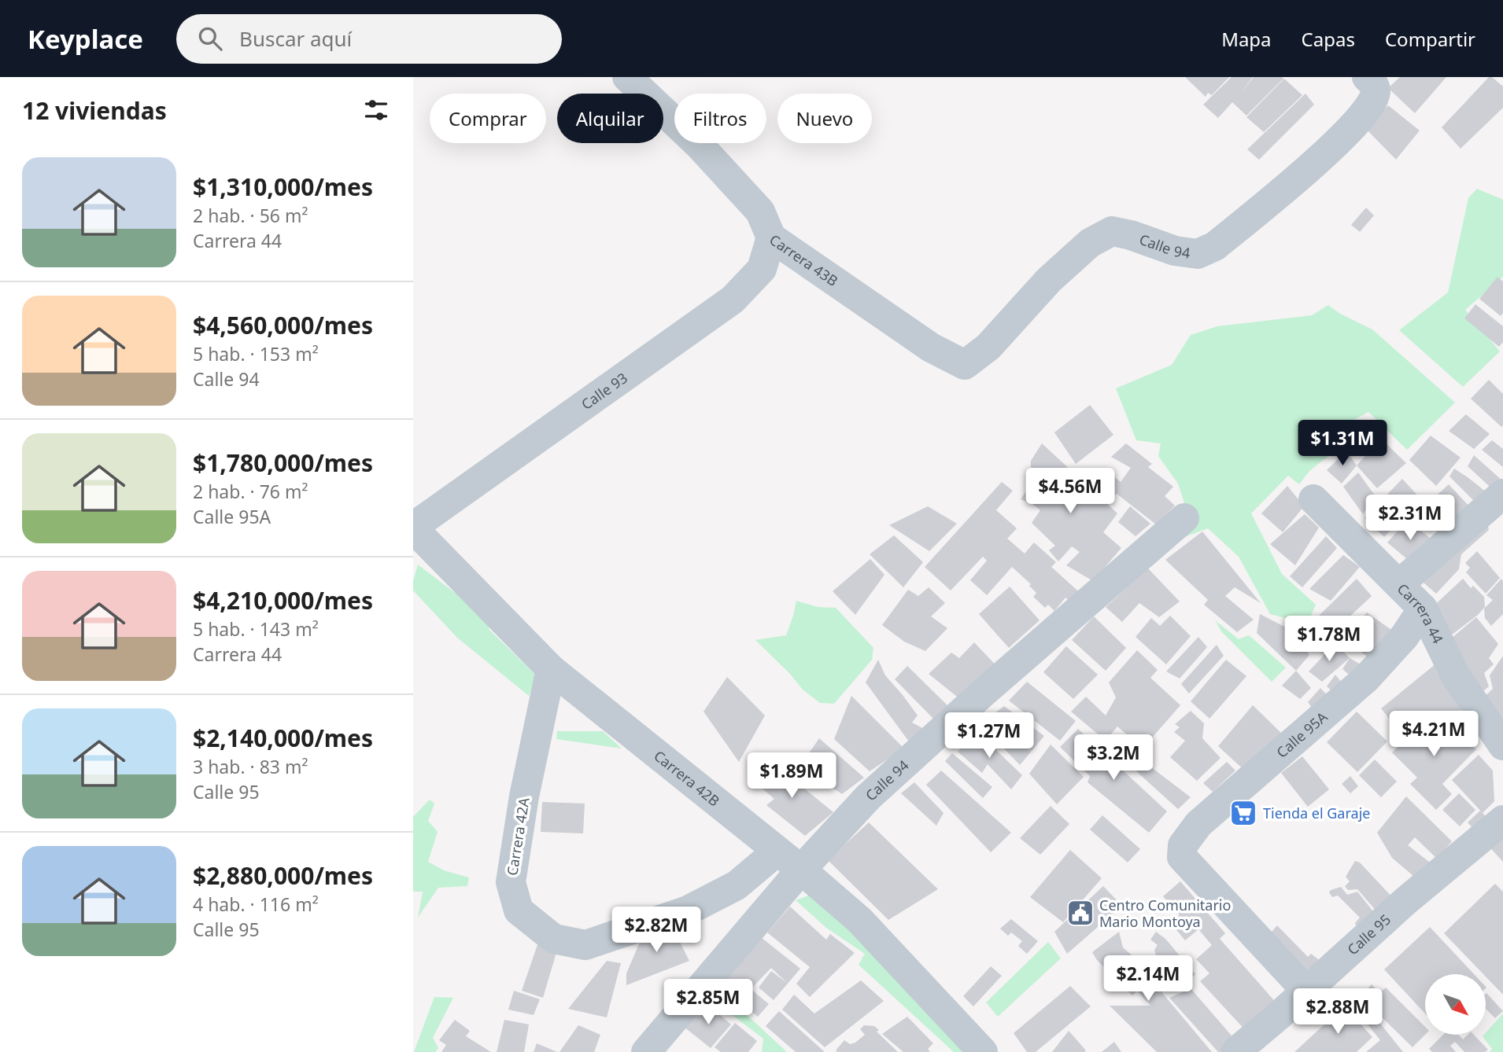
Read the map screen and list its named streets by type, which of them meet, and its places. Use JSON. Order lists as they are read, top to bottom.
{
  "streets": {
    "street": [
      "Calle 94",
      "Carrera 43B",
      "Calle 93",
      "Carrera 44",
      "Calle 95A",
      "Carrera 42B",
      "Carrera 42A",
      "Calle 95"
    ]
  },
  "crossings": [
    ["Calle 94", "Carrera 43B"],
    ["Calle 94", "Carrera 42B"],
    ["Carrera 43B", "Calle 93"],
    ["Calle 93", "Carrera 42B"],
    ["Carrera 44", "Calle 95A"],
    ["Calle 95A", "Calle 95"],
    ["Carrera 42B", "Carrera 42A"]
  ],
  "places": {
    "supermarket": ["Tienda el Garaje"],
    "public building": ["Centro Comunitario Mario Montoya"]
  },
  "north": "bottom right",
  "page": {
    "header": "Keyplace",
    "search": "Buscar aquí",
    "nav": ["Mapa", "Capas", "Compartir"],
    "heading": "12 viviendas",
    "chip": [
      "Comprar",
      "Alquilar",
      "Filtros",
      "Nuevo"
    ],
    "list": [
      {
        "name": "$1,310,000/mes",
        "note": "2 hab. · 56 m² · Carrera 44"
      },
      {
        "name": "$4,560,000/mes",
        "note": "5 hab. · 153 m² · Calle 94"
      },
      {
        "name": "$1,780,000/mes",
        "note": "2 hab. · 76 m² · Calle 95A"
      },
      {
        "name": "$4,210,000/mes",
        "note": "5 hab. · 143 m² · Carrera 44"
      },
      {
        "name": "$2,140,000/mes",
        "note": "3 hab. · 83 m² · Calle 95"
      },
      {
        "name": "$2,880,000/mes",
        "note": "4 hab. · 116 m² · Calle 95"
      }
    ],
    "price": [
      "$1.31M",
      "$4.56M",
      "$2.31M",
      "$1.78M",
      "$4.21M",
      "$1.27M",
      "$3.2M",
      "$1.89M",
      "$2.82M",
      "$2.14M",
      "$2.85M",
      "$2.88M"
    ]
  }
}
